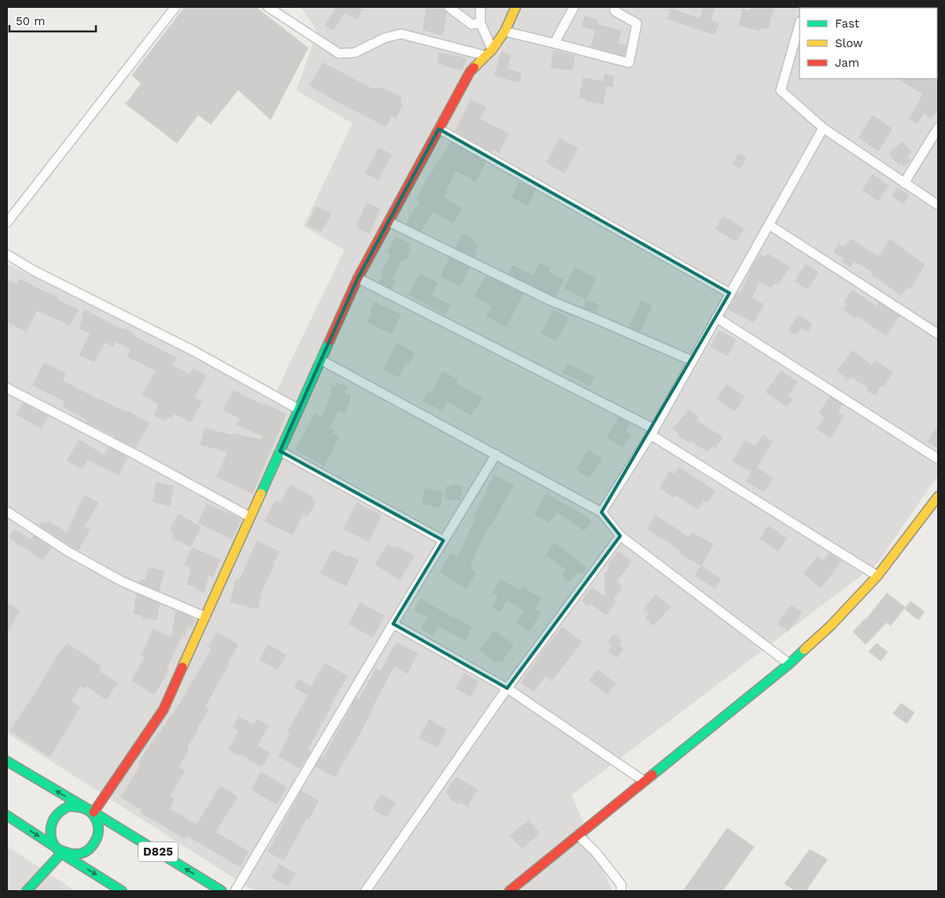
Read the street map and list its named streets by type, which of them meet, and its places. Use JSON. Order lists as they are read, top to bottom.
{
  "streets": {
    "main road": ["D825"]
  },
  "legend": ["Fast", "Slow", "Jam"],
  "scale_bar": "50 m"
}
